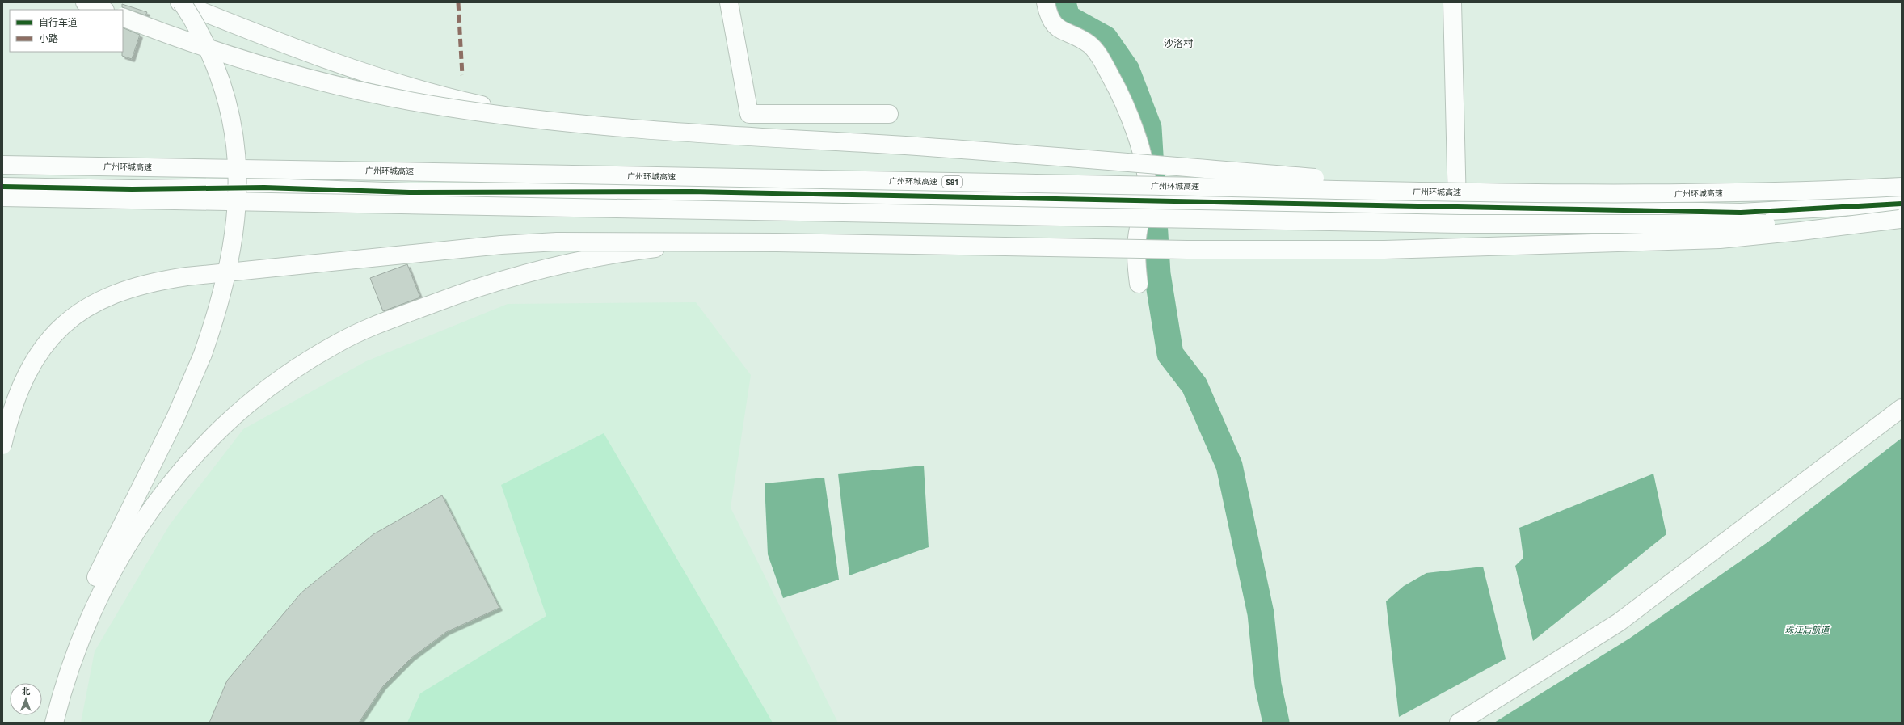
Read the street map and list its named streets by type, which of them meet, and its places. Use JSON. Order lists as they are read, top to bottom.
{
  "streets": {
    "main road": ["广州环城高速", "S81"]
  },
  "districts": ["沙洛村"],
  "water": ["珠江后航道"],
  "legend": ["自行车道", "小路"],
  "north": "top"
}
